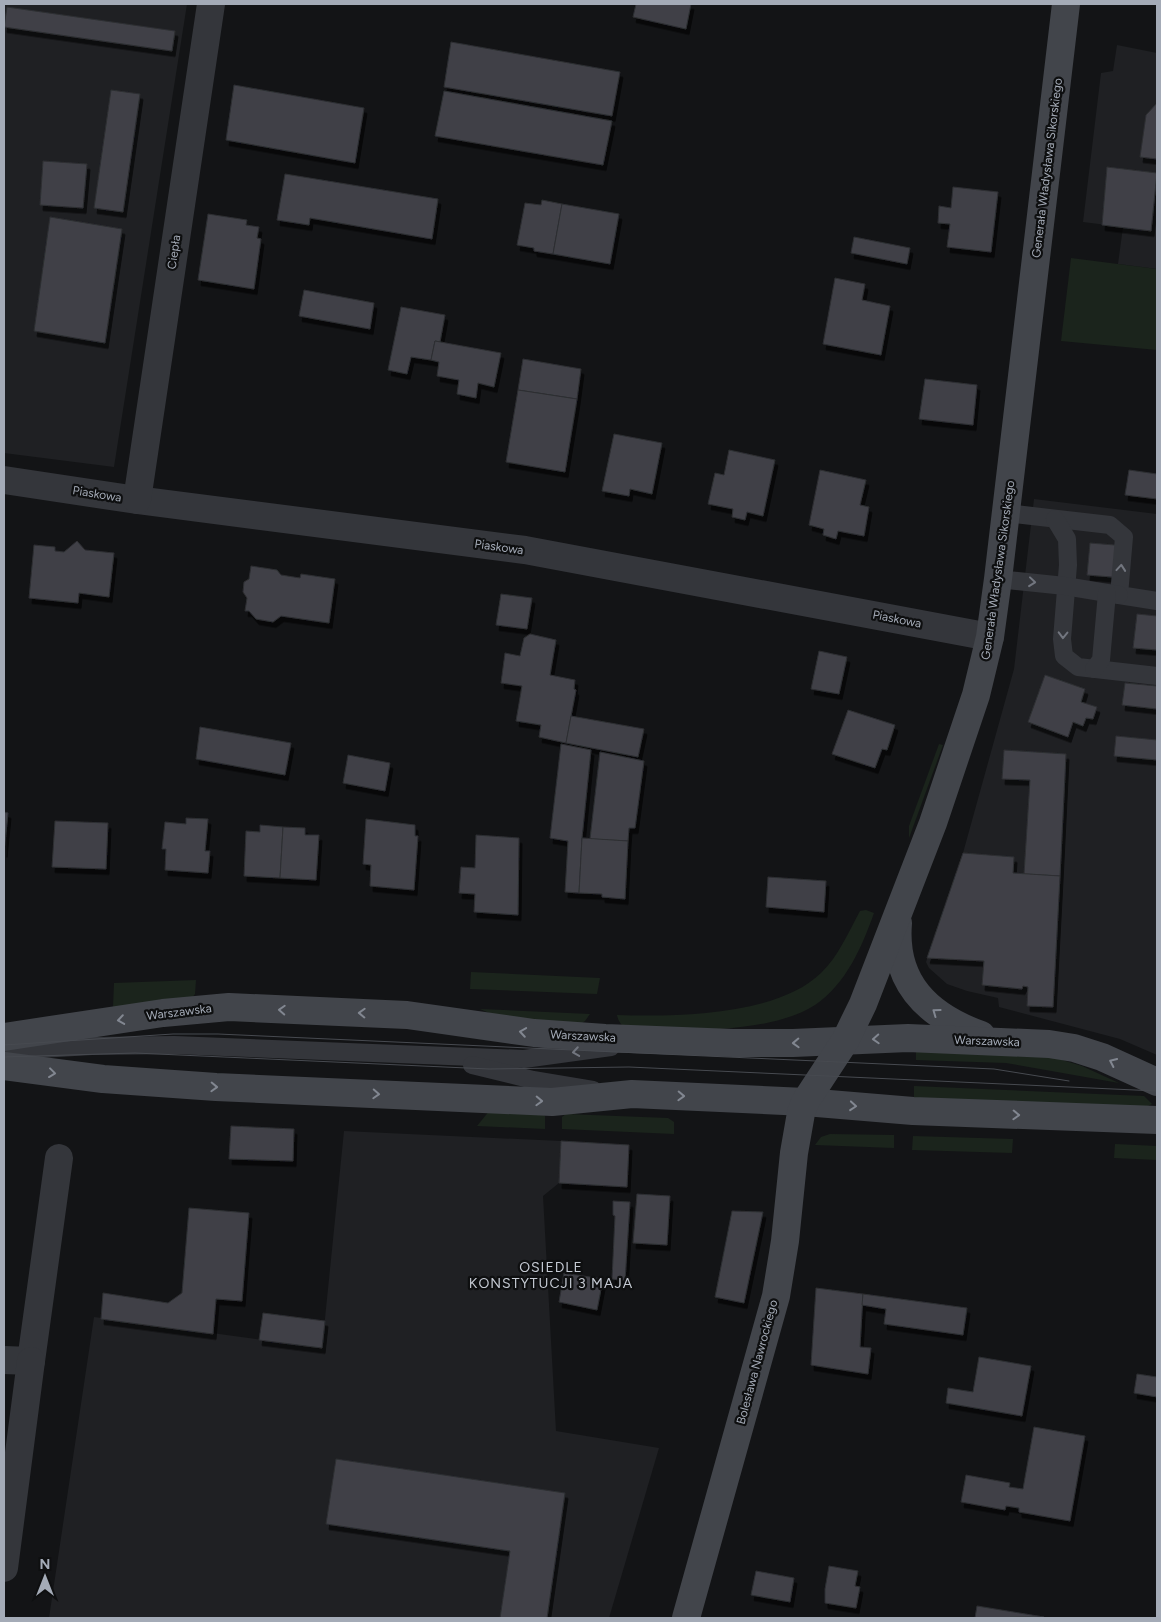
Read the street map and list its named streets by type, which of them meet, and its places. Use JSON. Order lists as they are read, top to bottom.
{
  "streets": {
    "street": [
      "Generała Władysława Sikorskiego",
      "Ciepła",
      "Piaskowa",
      "Warszawska",
      "Bolesława Nawrockiego"
    ]
  },
  "crossings": [
    ["Generała Władysława Sikorskiego", "Piaskowa"],
    ["Generała Władysława Sikorskiego", "Warszawska"],
    ["Generała Władysława Sikorskiego", "Bolesława Nawrockiego"],
    ["Ciepła", "Piaskowa"]
  ],
  "districts": ["OSIEDLE KONSTYTUCJI 3 MAJA"],
  "north": "top"
}
